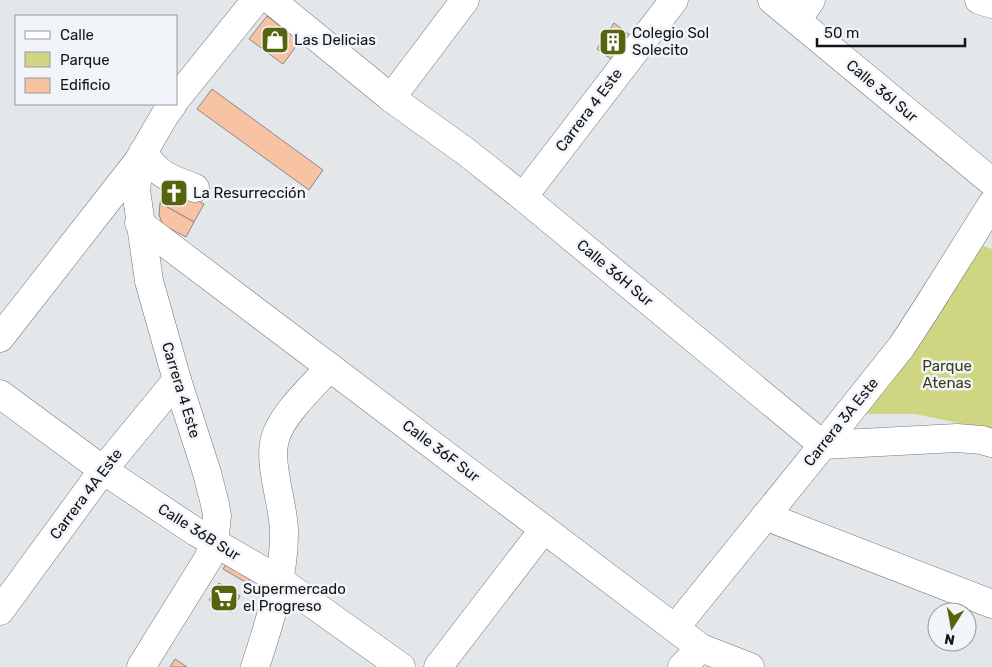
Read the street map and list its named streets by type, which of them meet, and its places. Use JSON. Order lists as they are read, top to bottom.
{
  "streets": {
    "street": [
      "Calle 36I Sur",
      "Carrera 4 Este",
      "Calle 36H Sur",
      "Carrera 3A Este",
      "Calle 36F Sur",
      "Carrera 4A Este",
      "Calle 36B Sur"
    ]
  },
  "crossings": [
    ["Carrera 4 Este", "Calle 36H Sur"],
    ["Carrera 4 Este", "Calle 36F Sur"],
    ["Carrera 4 Este", "Carrera 4A Este"],
    ["Carrera 4 Este", "Calle 36B Sur"],
    ["Calle 36H Sur", "Carrera 3A Este"],
    ["Carrera 3A Este", "Calle 36F Sur"],
    ["Carrera 4A Este", "Calle 36B Sur"]
  ],
  "parks": ["Parque Atenas"],
  "places": {
    "shop": ["Las Delicias"],
    "building": ["Colegio Sol Solecito"],
    "church": ["La Resurrección"],
    "supermarket": ["Supermercado el Progreso"]
  },
  "legend": ["Calle", "Parque", "Edificio"],
  "scale_bar": "50 m",
  "north": "bottom"
}
